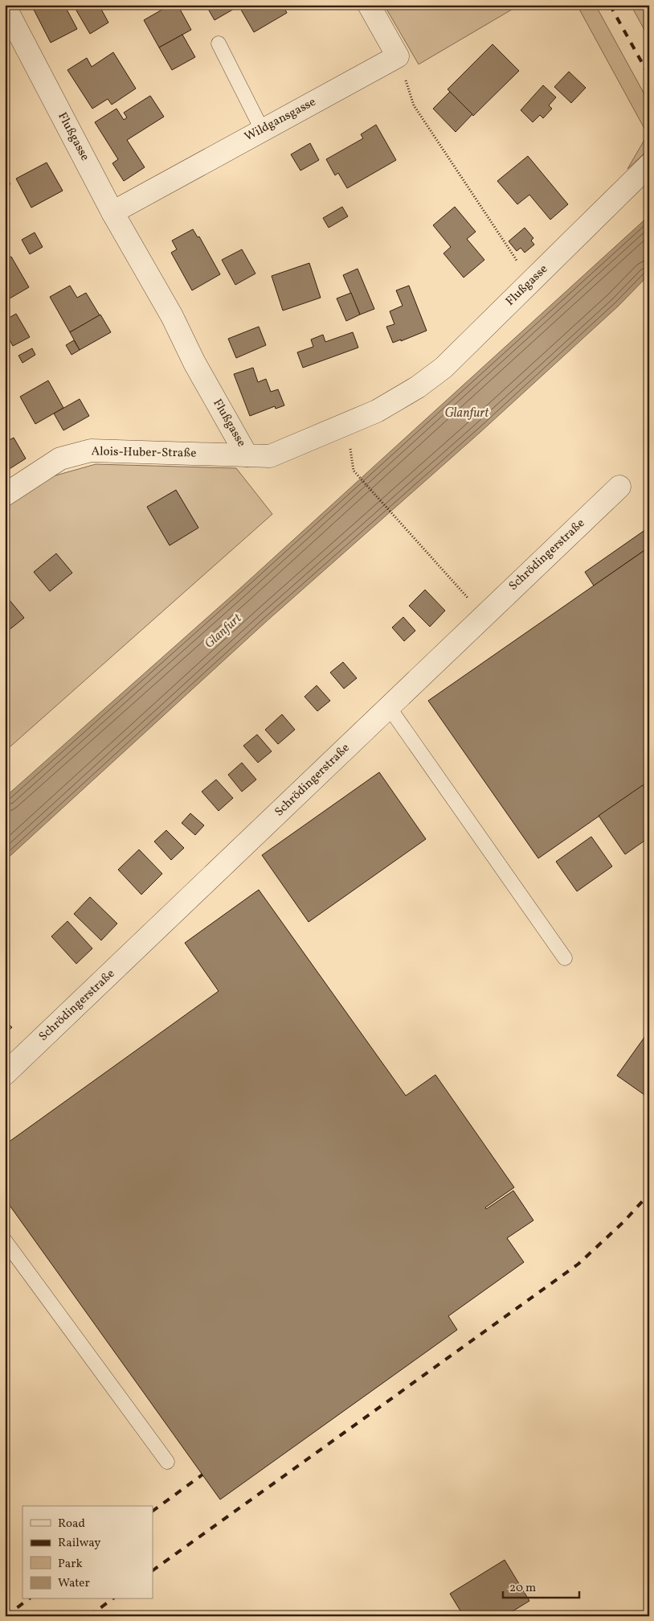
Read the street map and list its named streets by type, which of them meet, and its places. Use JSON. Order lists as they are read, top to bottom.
{
  "streets": {
    "street": [
      "Wildgansgasse",
      "Flußgasse",
      "Alois-Huber-Straße",
      "Schrödingerstraße"
    ]
  },
  "crossings": [
    ["Wildgansgasse", "Flußgasse"],
    ["Flußgasse", "Alois-Huber-Straße"]
  ],
  "water": ["Glanfurt"],
  "legend": [
    "Road",
    "Railway",
    "Park",
    "Water"
  ],
  "scale_bar": "20 m"
}
